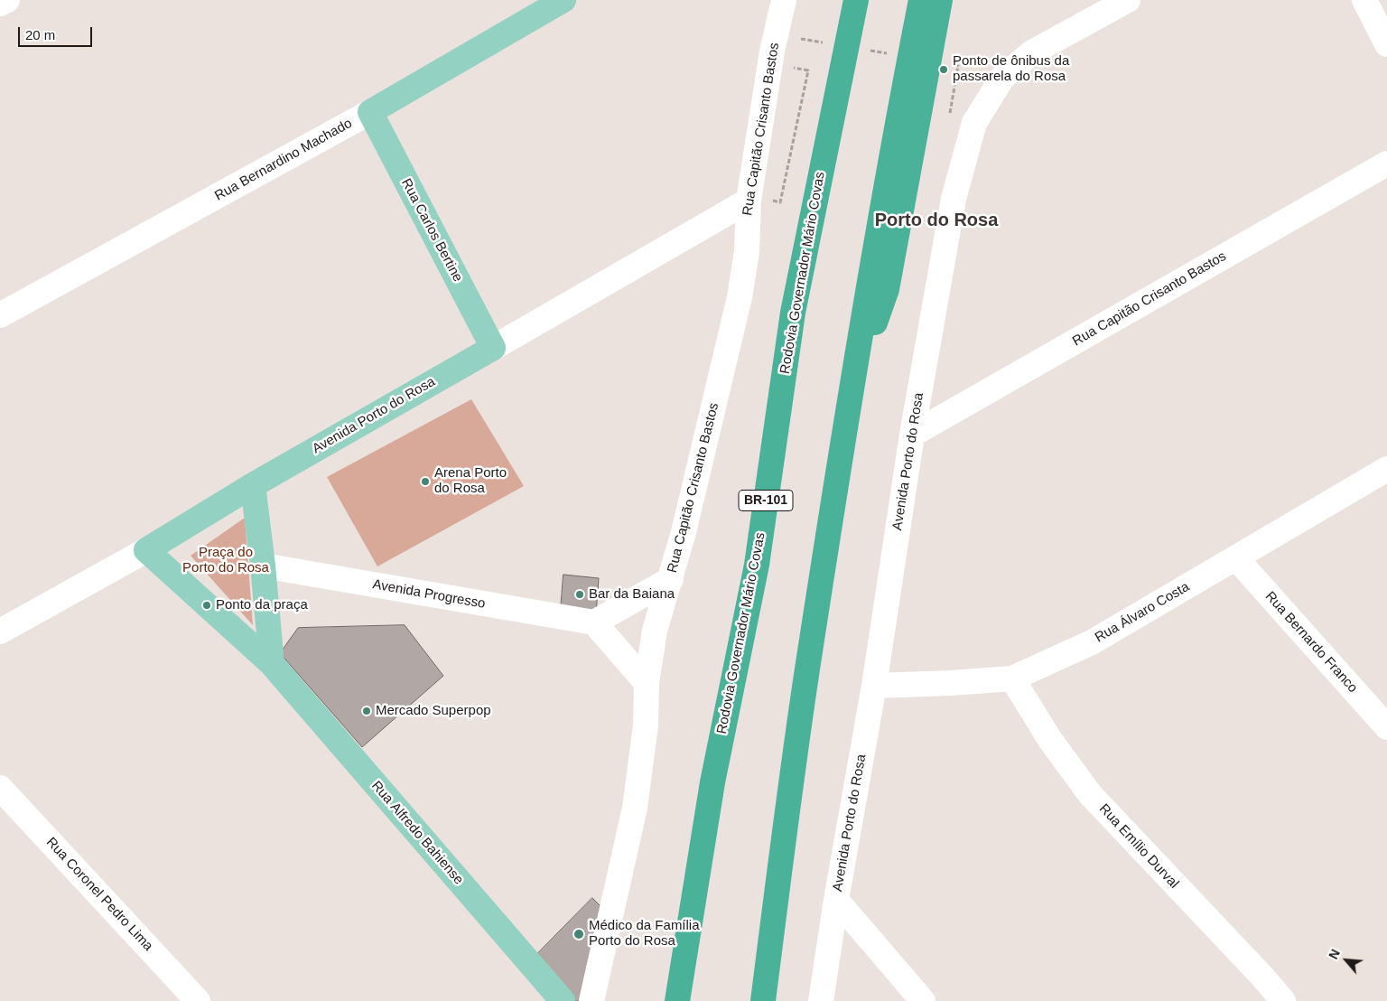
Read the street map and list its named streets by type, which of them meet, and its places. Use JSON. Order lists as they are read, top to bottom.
{
  "streets": {
    "highway": ["Rodovia Governador Mário Covas", "BR-101"],
    "main road": [
      "Rua Bernardino Machado",
      "Rua Carlos Bertine",
      "Avenida Porto do Rosa",
      "Rua Alfredo Bahiense"
    ],
    "street": [
      "Rua Capitão Crisanto Bastos",
      "Avenida Progresso",
      "Rua Álvaro Costa",
      "Rua Bernardo Franco",
      "Rua Emílio Durval",
      "Rua Coronel Pedro Lima"
    ]
  },
  "crossings": [
    ["Rua Capitão Crisanto Bastos", "Avenida Porto do Rosa"],
    ["Rua Bernardino Machado", "Rua Carlos Bertine"],
    ["Rua Carlos Bertine", "Avenida Porto do Rosa"],
    ["Avenida Porto do Rosa", "Rua Álvaro Costa"],
    ["Avenida Porto do Rosa", "Rua Alfredo Bahiense"],
    ["Rua Álvaro Costa", "Rua Bernardo Franco"],
    ["Rua Álvaro Costa", "Rua Emílio Durval"]
  ],
  "districts": ["Porto do Rosa"],
  "parks": ["Praça do Porto do Rosa"],
  "places": [
    "Ponto de ônibus da passarela do Rosa",
    "Arena Porto do Rosa",
    "Bar da Baiana",
    "Ponto da praça",
    "Mercado Superpop",
    "Médico da Família Porto do Rosa"
  ],
  "scale_bar": "20 m",
  "north": "top left"
}
